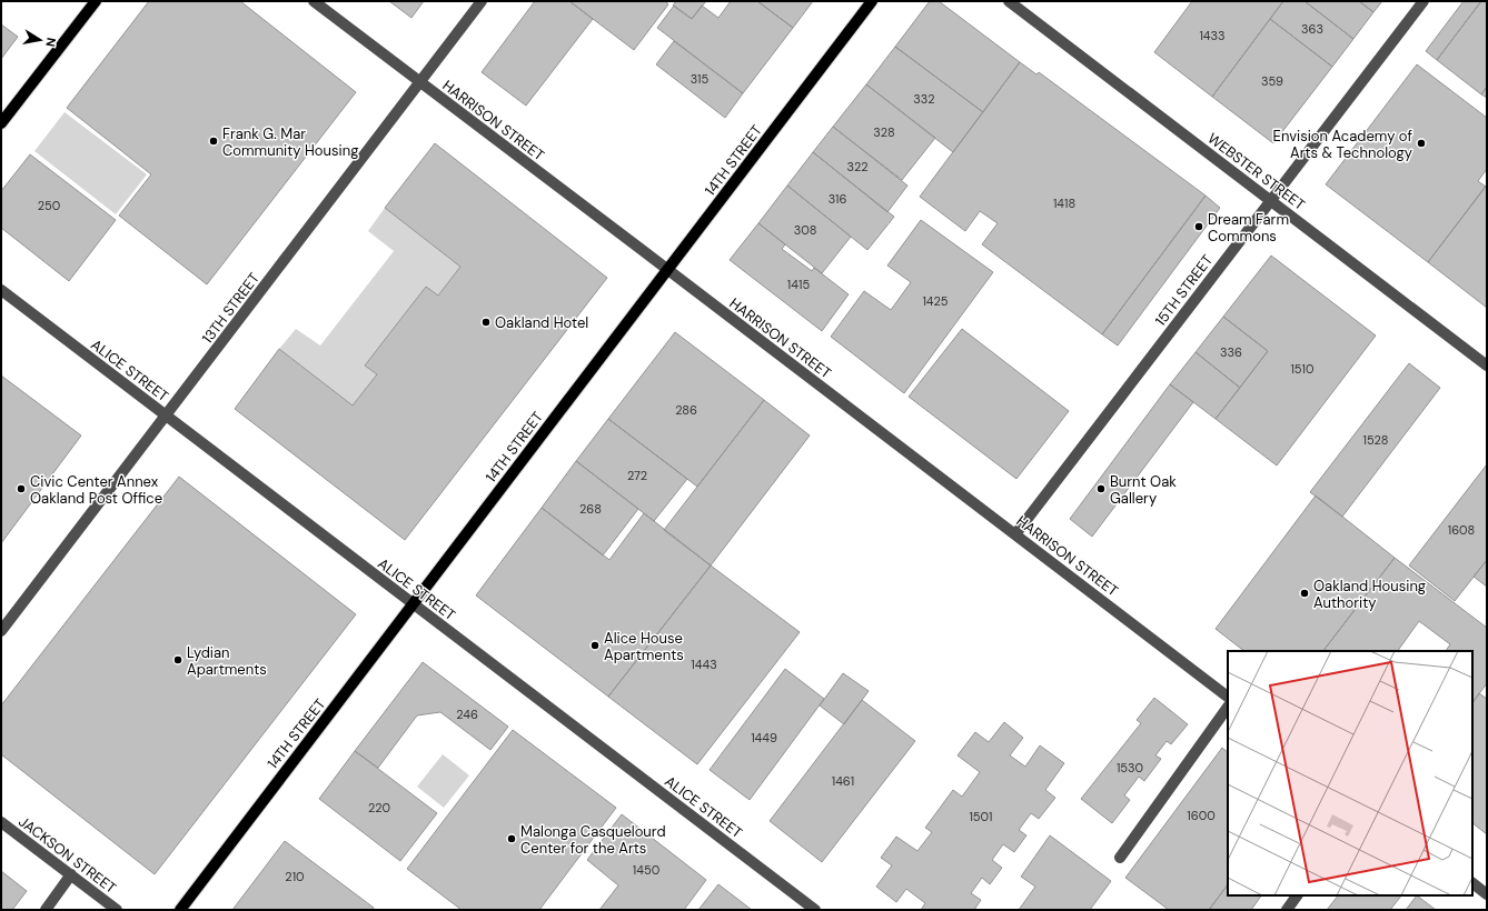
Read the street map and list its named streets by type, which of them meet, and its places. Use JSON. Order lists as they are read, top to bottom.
{
  "streets": {
    "main road": ["14TH STREET"],
    "street": [
      "HARRISON STREET",
      "WEBSTER STREET",
      "15TH STREET",
      "13TH STREET",
      "ALICE STREET",
      "JACKSON STREET"
    ]
  },
  "crossings": [
    ["HARRISON STREET", "14TH STREET"],
    ["HARRISON STREET", "15TH STREET"],
    ["HARRISON STREET", "13TH STREET"],
    ["14TH STREET", "ALICE STREET"],
    ["WEBSTER STREET", "15TH STREET"],
    ["13TH STREET", "ALICE STREET"]
  ],
  "places": [
    "Frank G. Mar Community Housing",
    "Envision Academy of Arts & Technology",
    "Dream Farm Commons",
    "Oakland Hotel",
    "Civic Center Annex Oakland Post Office",
    "Burnt Oak Gallery",
    "Oakland Housing Authority",
    "Alice House Apartments",
    "Lydian Apartments",
    "Malonga Casquelourd Center for the Arts"
  ],
  "house_numbers": [
    "363",
    "1433",
    "315",
    "359",
    "332",
    "328",
    "322",
    "316",
    "1418",
    "250",
    "308",
    "1415",
    "1425",
    "336",
    "1510",
    "286",
    "1528",
    "272",
    "268",
    "1608",
    "1443",
    "246",
    "1449",
    "1530",
    "1461",
    "220",
    "1600",
    "1501",
    "1450",
    "210"
  ],
  "north": "right"
}
